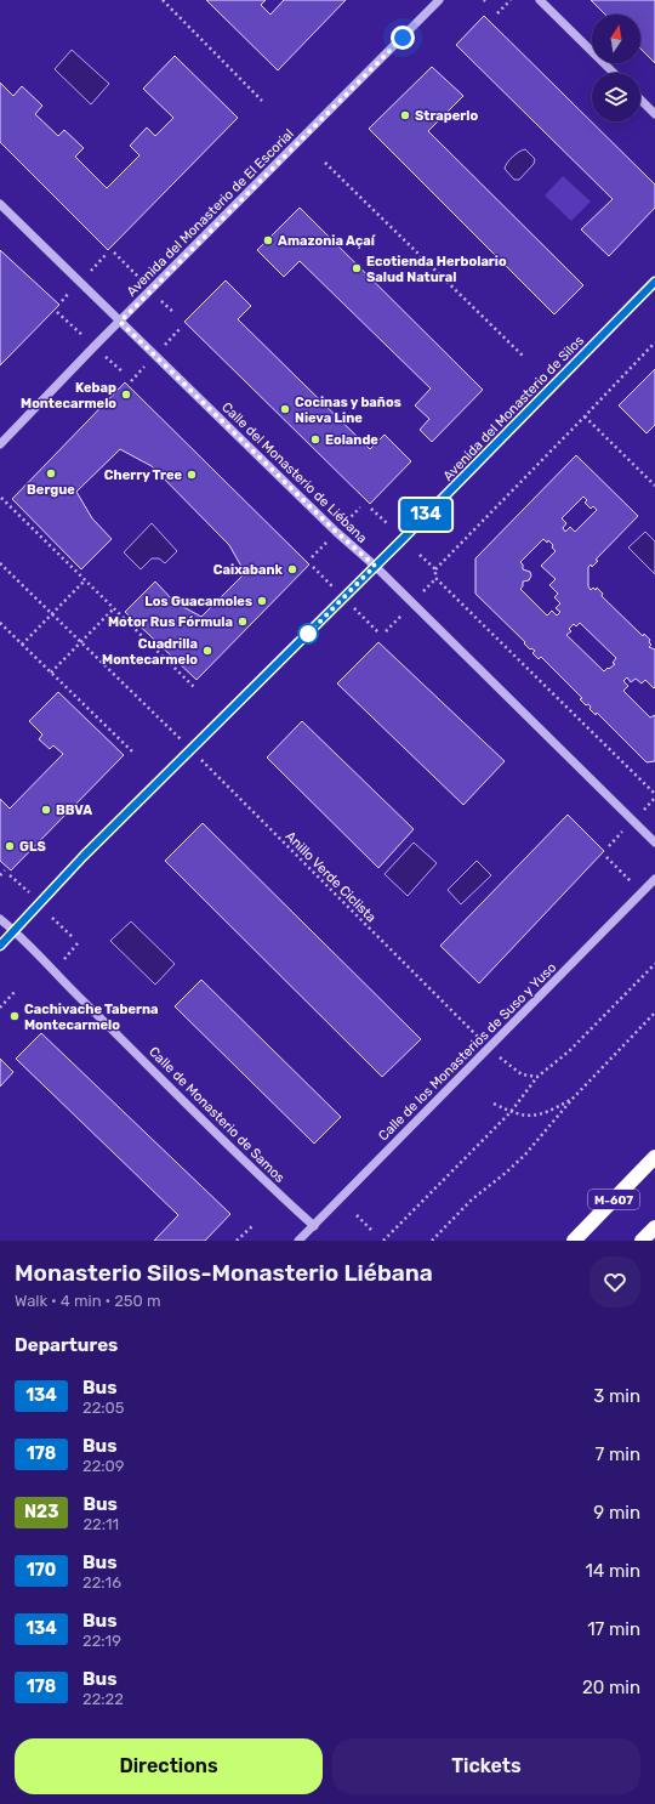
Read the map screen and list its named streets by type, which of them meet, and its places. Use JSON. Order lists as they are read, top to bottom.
{
  "streets": {
    "highway": ["M-607"],
    "street": [
      "Avenida del Monasterio de El Escorial",
      "Avenida del Monasterio de Silos",
      "Calle del Monasterio de Liébana",
      "Calle de los Monasterios de Suso y Yuso",
      "Calle de Monasterio de Samos"
    ],
    "path": ["Anillo Verde Ciclista"]
  },
  "crossings": [
    ["Avenida del Monasterio de El Escorial", "Calle del Monasterio de Liébana"],
    ["Avenida del Monasterio de Silos", "Calle del Monasterio de Liébana"],
    ["Avenida del Monasterio de Silos", "Anillo Verde Ciclista"],
    ["Avenida del Monasterio de Silos", "Calle de Monasterio de Samos"],
    ["Anillo Verde Ciclista", "Calle de los Monasterios de Suso y Yuso"],
    ["Calle de los Monasterios de Suso y Yuso", "Calle de Monasterio de Samos"]
  ],
  "places": [
    "Straperlo",
    "Amazonia Açaí",
    "Ecotienda Herbolario Salud Natural",
    "Kebap Montecarmelo",
    "Cocinas y baños Nieva Line",
    "Eolande",
    "Bergue",
    "Cherry Tree",
    "Caixabank",
    "Los Guacamoles",
    "Motor Rus Fórmula",
    "Cuadrilla Montecarmelo",
    "BBVA",
    "GLS",
    "Cachivache Taberna Montecarmelo"
  ],
  "lines": ["bus line 134"],
  "north": "top",
  "page": {
    "on_map": "134",
    "heading": [
      ["Monasterio Silos-Monasterio Liébana", "Walk · 4 min · 250 m"],
      "Departures"
    ],
    "list": [
      {
        "mark": "134",
        "name": "Bus",
        "note": "22:05",
        "value": "3 min"
      },
      {
        "mark": "178",
        "name": "Bus",
        "note": "22:09",
        "value": "7 min"
      },
      {
        "mark": "N23",
        "name": "Bus",
        "note": "22:11",
        "value": "9 min"
      },
      {
        "mark": "170",
        "name": "Bus",
        "note": "22:16",
        "value": "14 min"
      },
      {
        "mark": "134",
        "name": "Bus",
        "note": "22:19",
        "value": "17 min"
      },
      {
        "mark": "178",
        "name": "Bus",
        "note": "22:22",
        "value": "20 min"
      }
    ],
    "buttons": ["Directions", "Tickets"]
  }
}
